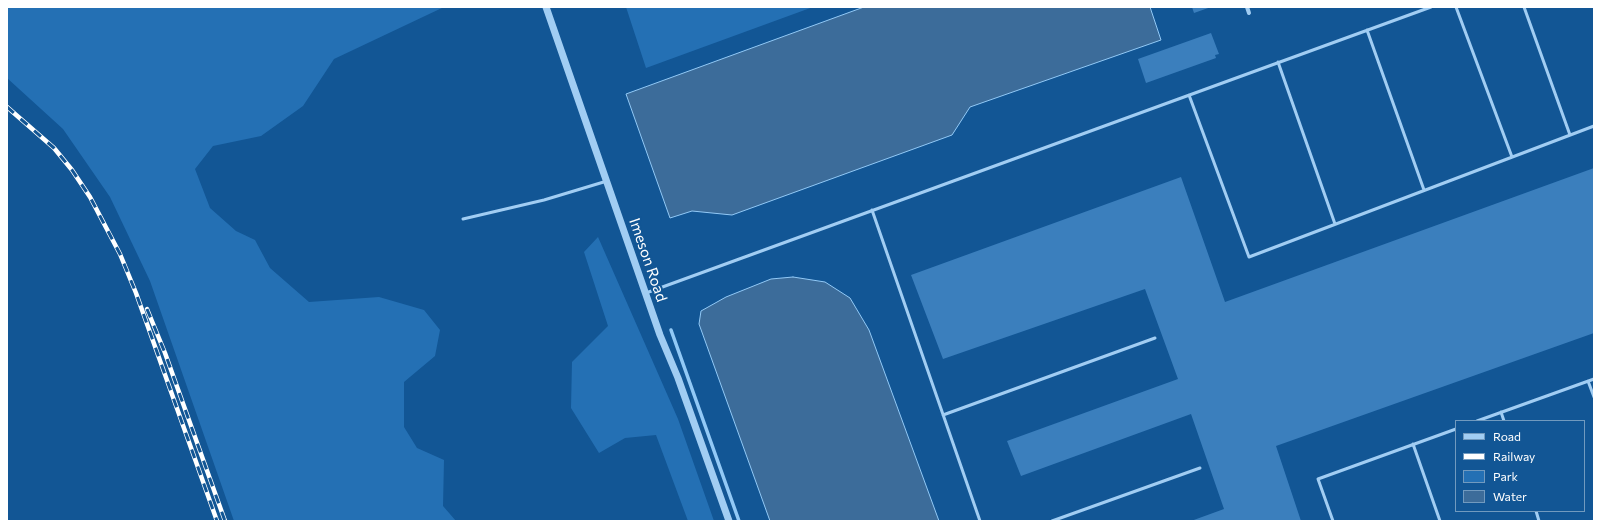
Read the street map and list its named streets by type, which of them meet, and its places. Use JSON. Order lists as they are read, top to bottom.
{
  "streets": {
    "street": ["Imeson Road"]
  },
  "legend": [
    "Road",
    "Railway",
    "Park",
    "Water"
  ]
}
